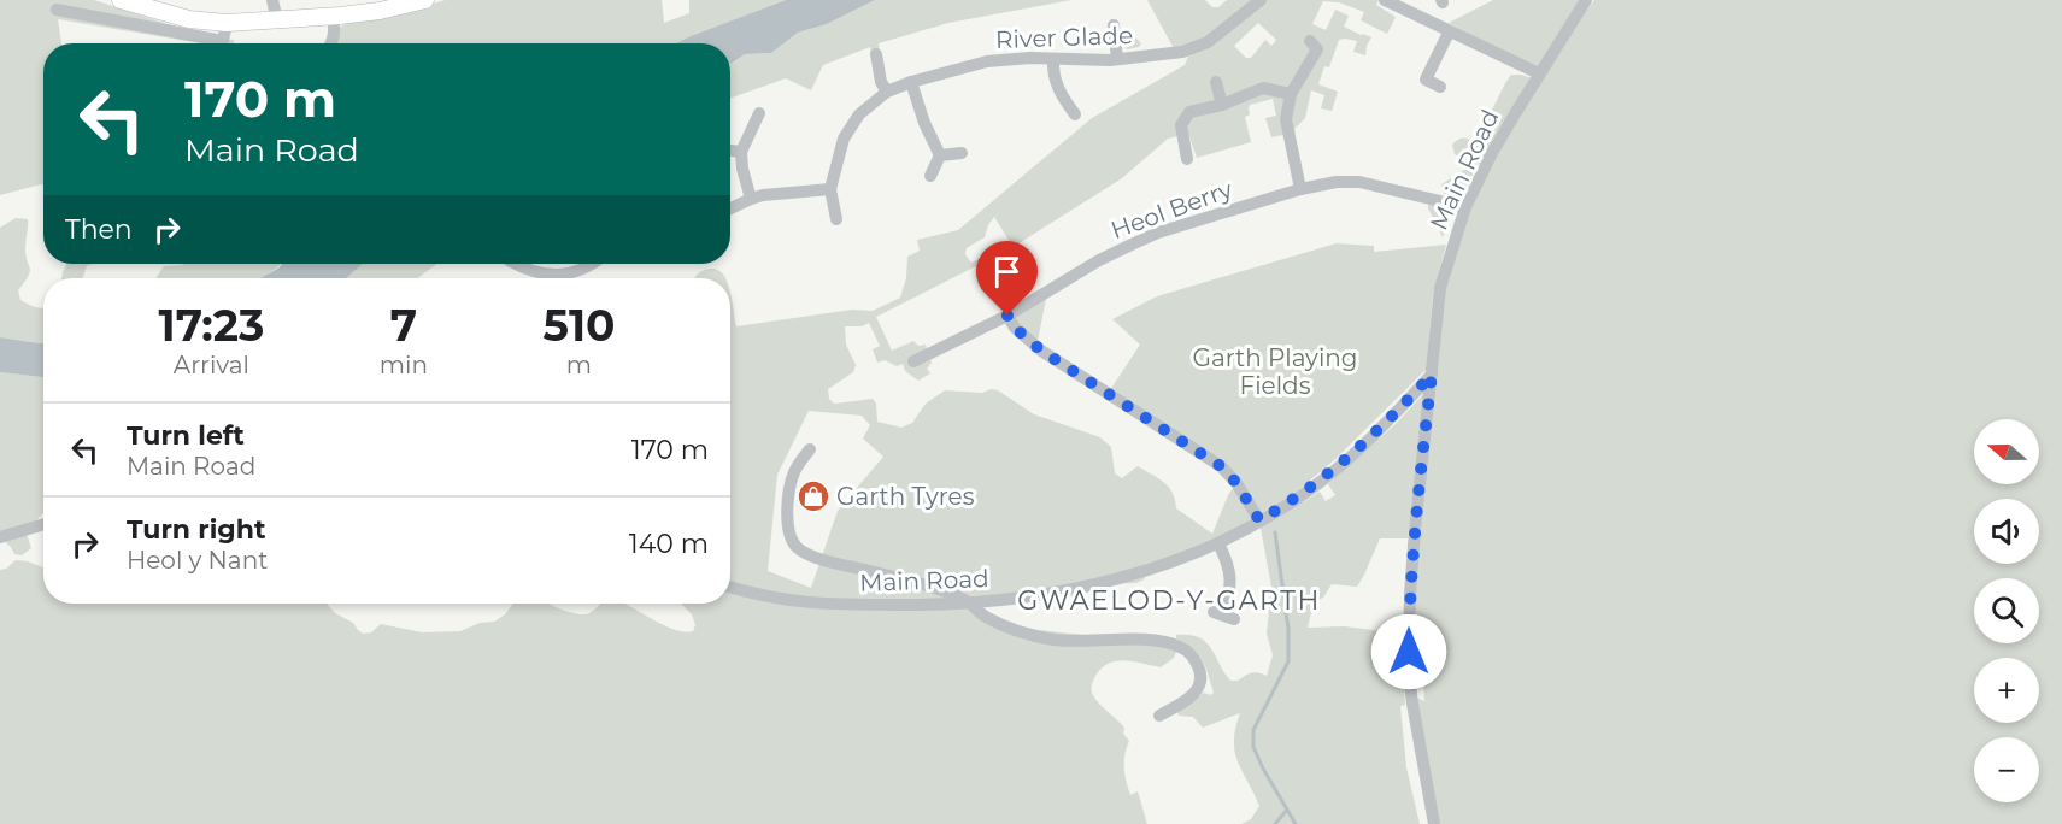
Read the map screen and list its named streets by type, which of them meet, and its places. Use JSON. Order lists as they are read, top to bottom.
{
  "streets": {
    "street": ["River Glade", "Main Road", "Heol Berry"]
  },
  "crossings": [
    ["Main Road", "Heol Berry"]
  ],
  "districts": ["GWAELOD-Y-GARTH"],
  "parks": ["Garth Playing Fields"],
  "places": {
    "shop": ["Garth Tyres"]
  },
  "north": "left",
  "page": {
    "turn": ["170 m", "Main Road"],
    "then": "Then",
    "eta": [
      "17:23",
      "Arrival",
      "7",
      "min",
      "510",
      "m"
    ],
    "list": [
      {
        "name": "Turn left",
        "note": "Main Road",
        "value": "170 m"
      },
      {
        "name": "Turn right",
        "note": "Heol y Nant",
        "value": "140 m"
      }
    ],
    "map_buttons": ["+", "−"]
  }
}
